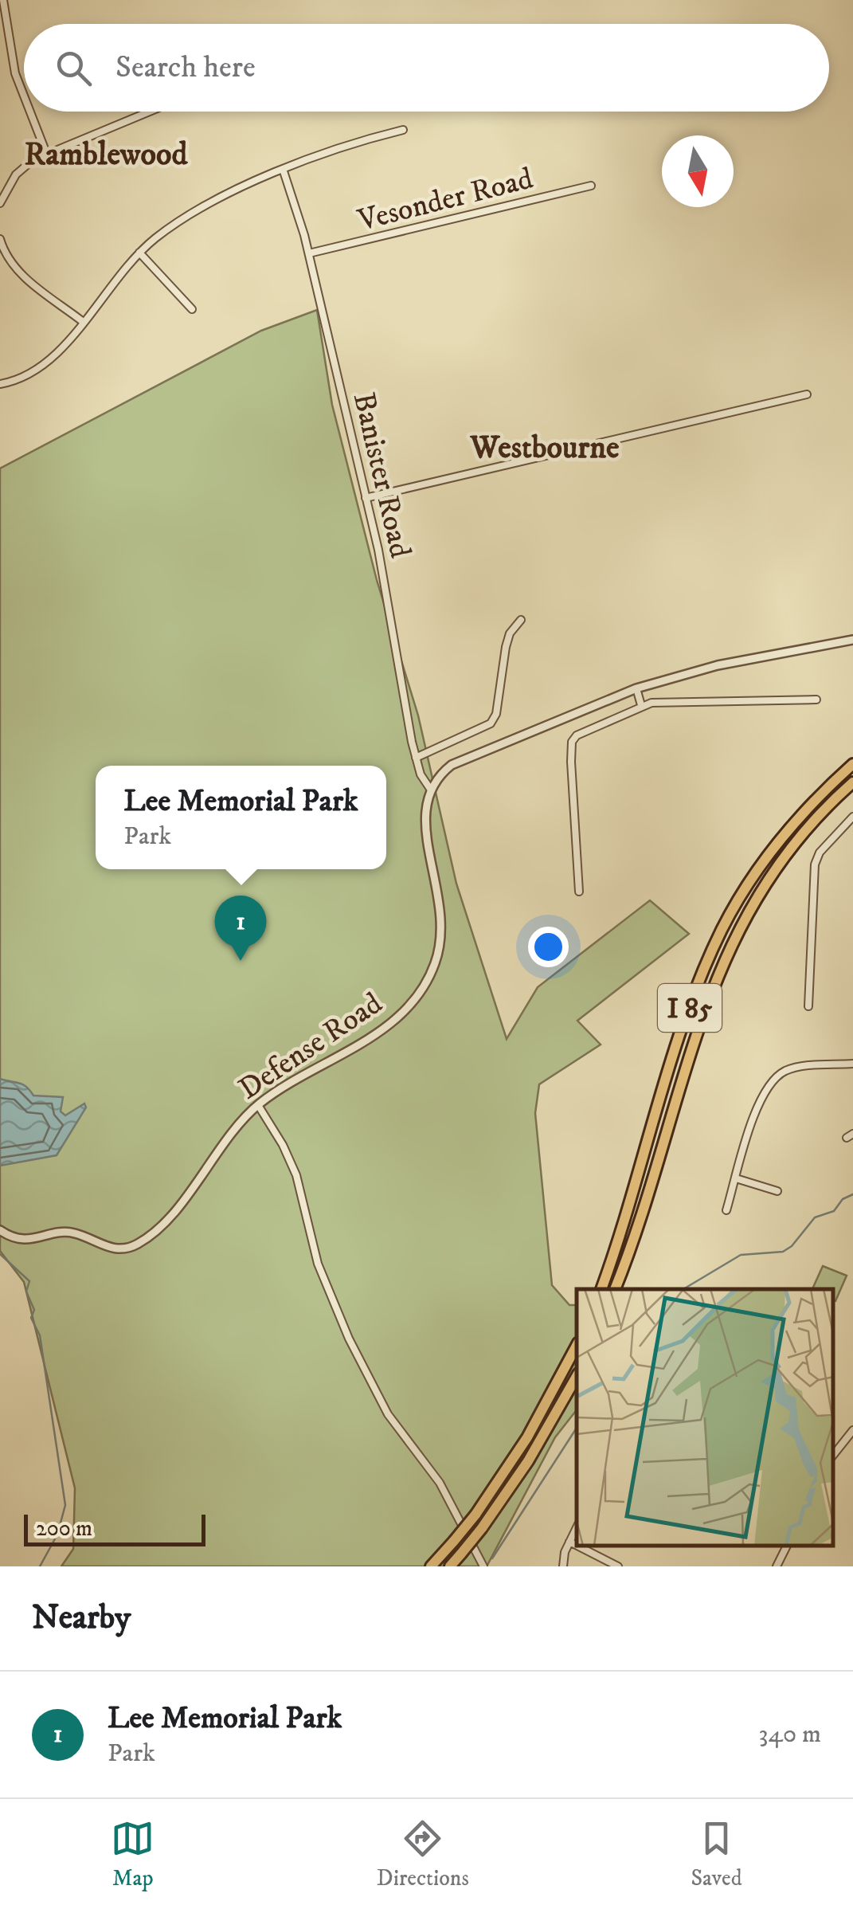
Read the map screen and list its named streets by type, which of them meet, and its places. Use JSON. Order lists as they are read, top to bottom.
{
  "streets": {
    "highway": ["I 85"],
    "street": ["Vesonder Road", "Banister Road", "Defense Road"]
  },
  "crossings": [
    ["Vesonder Road", "Banister Road"],
    ["Banister Road", "Defense Road"]
  ],
  "districts": ["Ramblewood", "Westbourne"],
  "scale_bar": "200 m",
  "north": "bottom",
  "page": {
    "search": "Search here",
    "popup": ["Lee Memorial Park", "Park"],
    "pins": "1",
    "scale": "200 m",
    "heading": "Nearby",
    "list": [
      {
        "mark": "1",
        "name": "Lee Memorial Park",
        "note": "Park",
        "value": "340 m"
      }
    ],
    "nav": ["Map", "Directions", "Saved"]
  }
}
